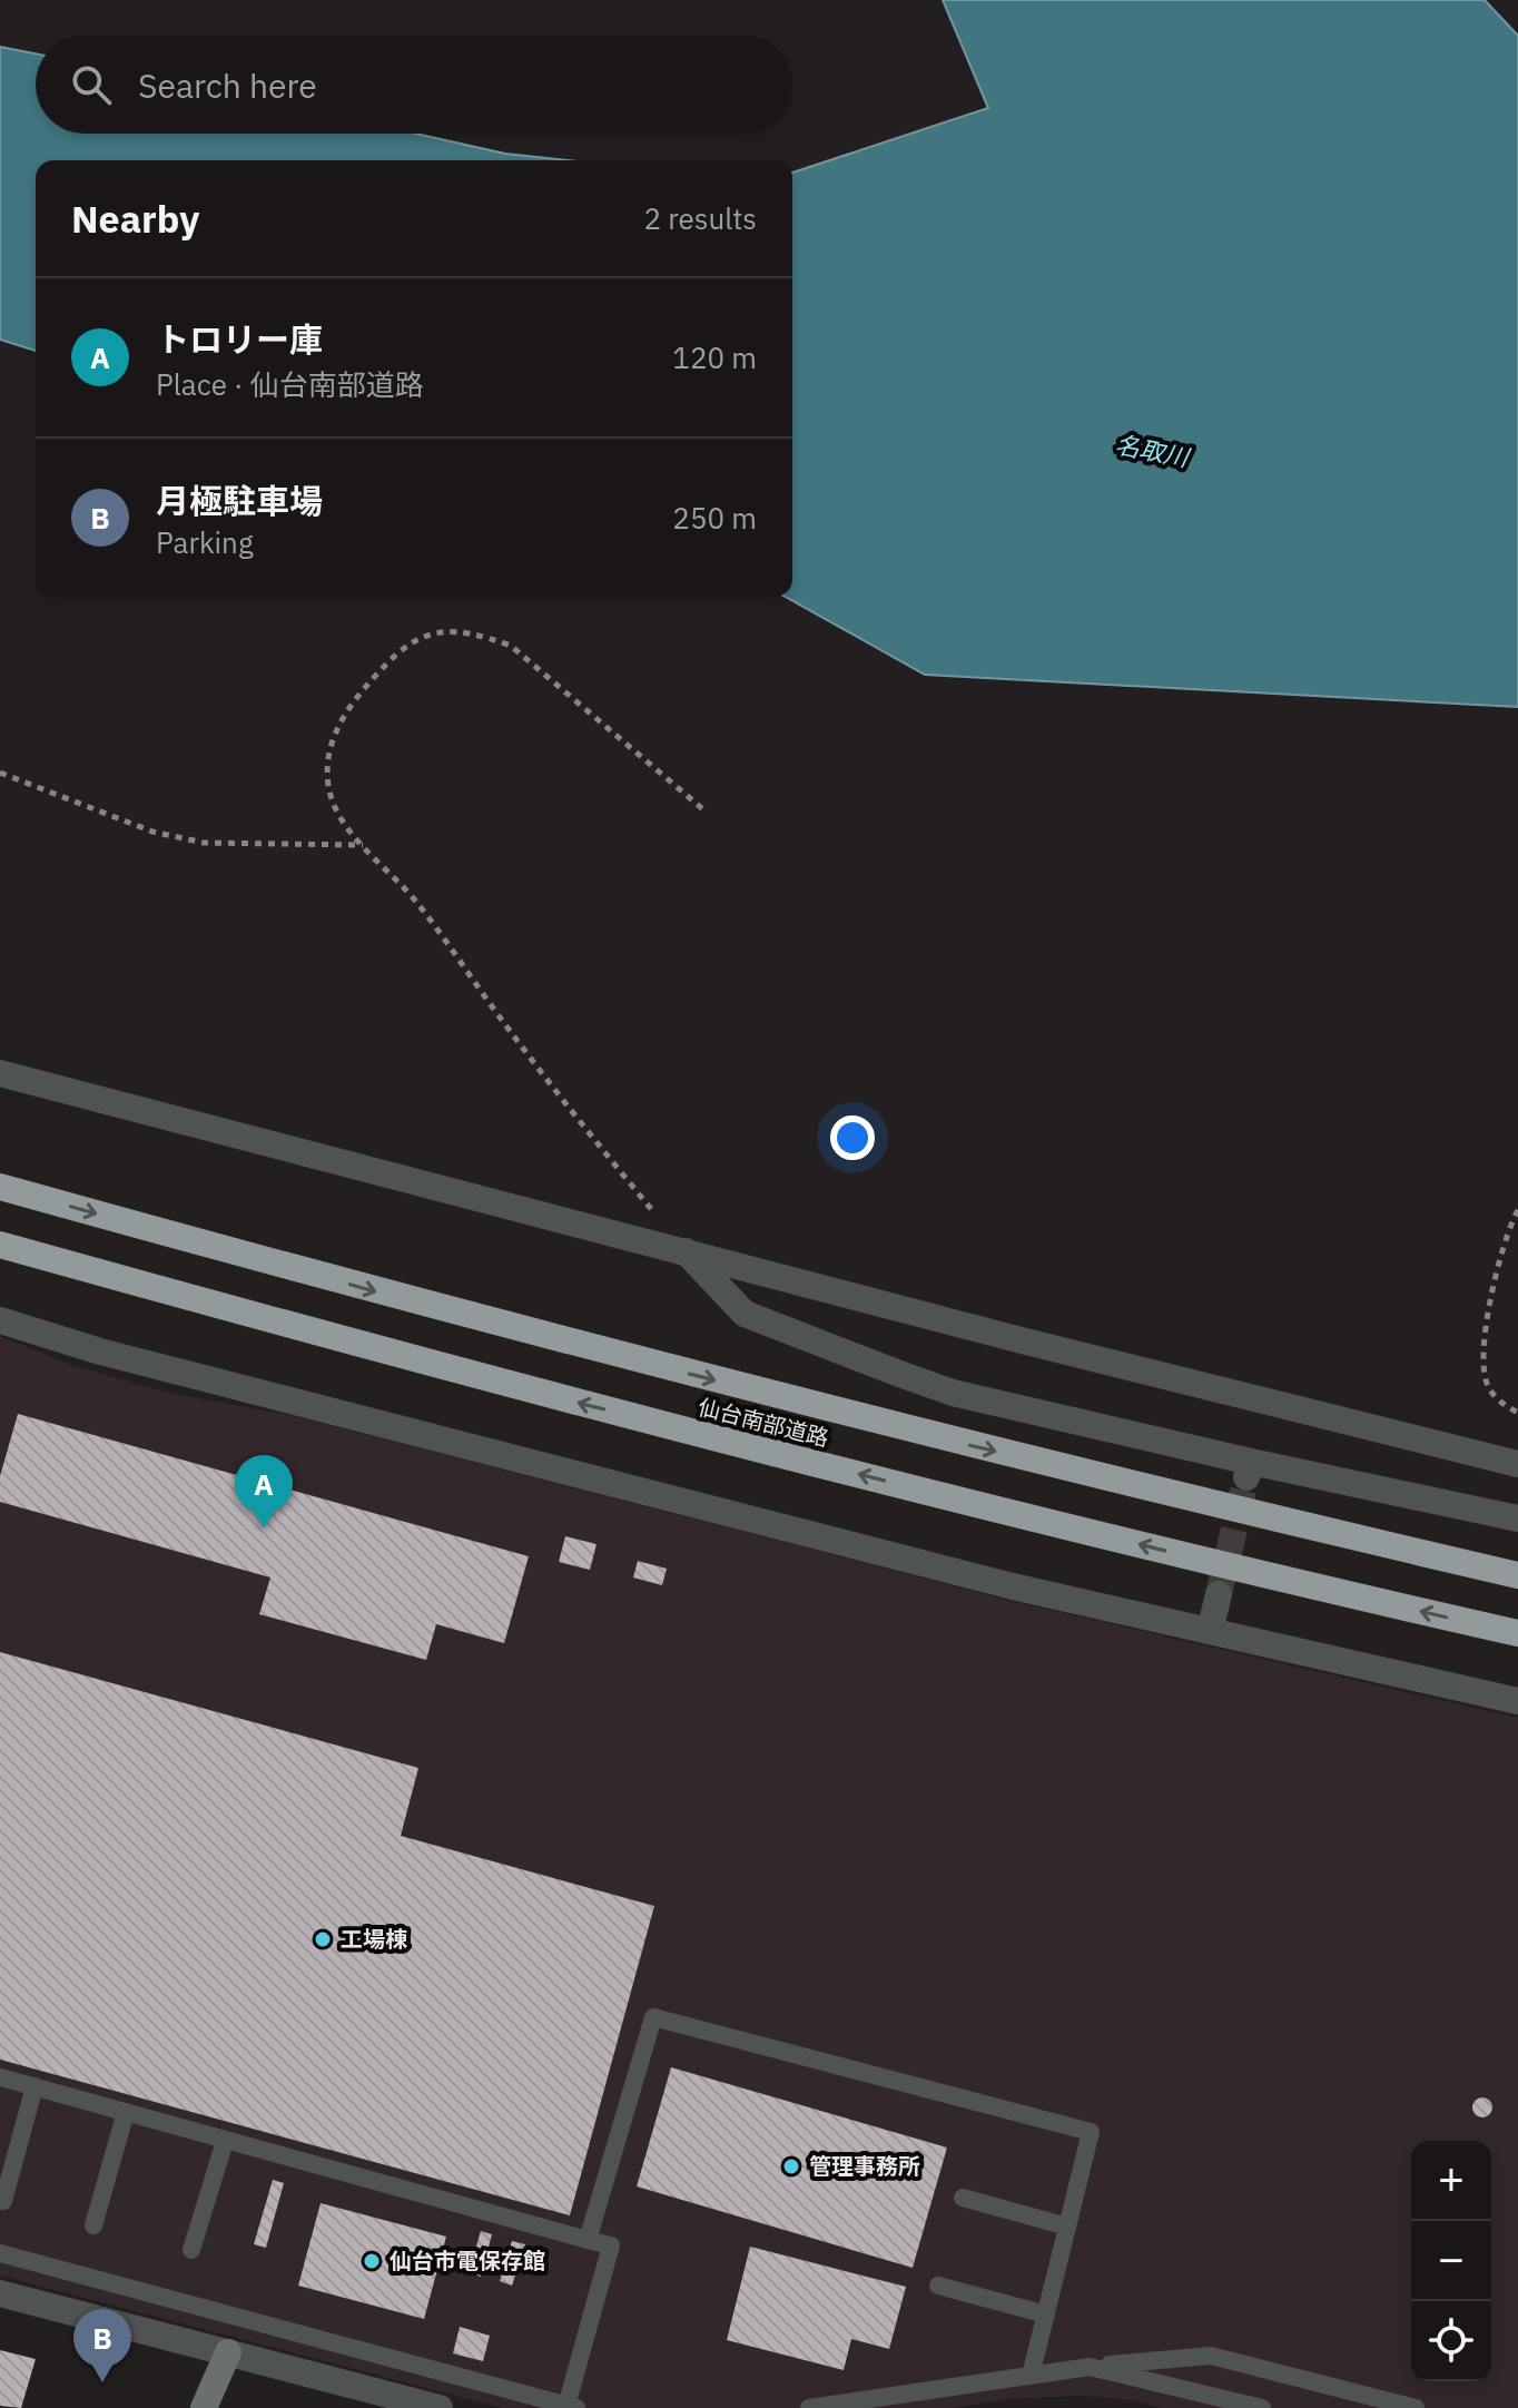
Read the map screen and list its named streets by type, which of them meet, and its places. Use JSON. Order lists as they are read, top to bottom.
{
  "streets": {
    "highway": ["仙台南部道路"]
  },
  "water": ["名取川"],
  "places": ["工場棟", "管理事務所", "仙台市電保存館"],
  "page": {
    "search": "Search here",
    "heading": ["Nearby", "2 results"],
    "list": [
      {
        "mark": "A",
        "name": "トロリー庫",
        "note": "Place · 仙台南部道路",
        "value": "120 m"
      },
      {
        "mark": "B",
        "name": "月極駐車場",
        "note": "Parking",
        "value": "250 m"
      }
    ],
    "pins": ["A", "B"],
    "map_buttons": ["+", "−"]
  }
}
